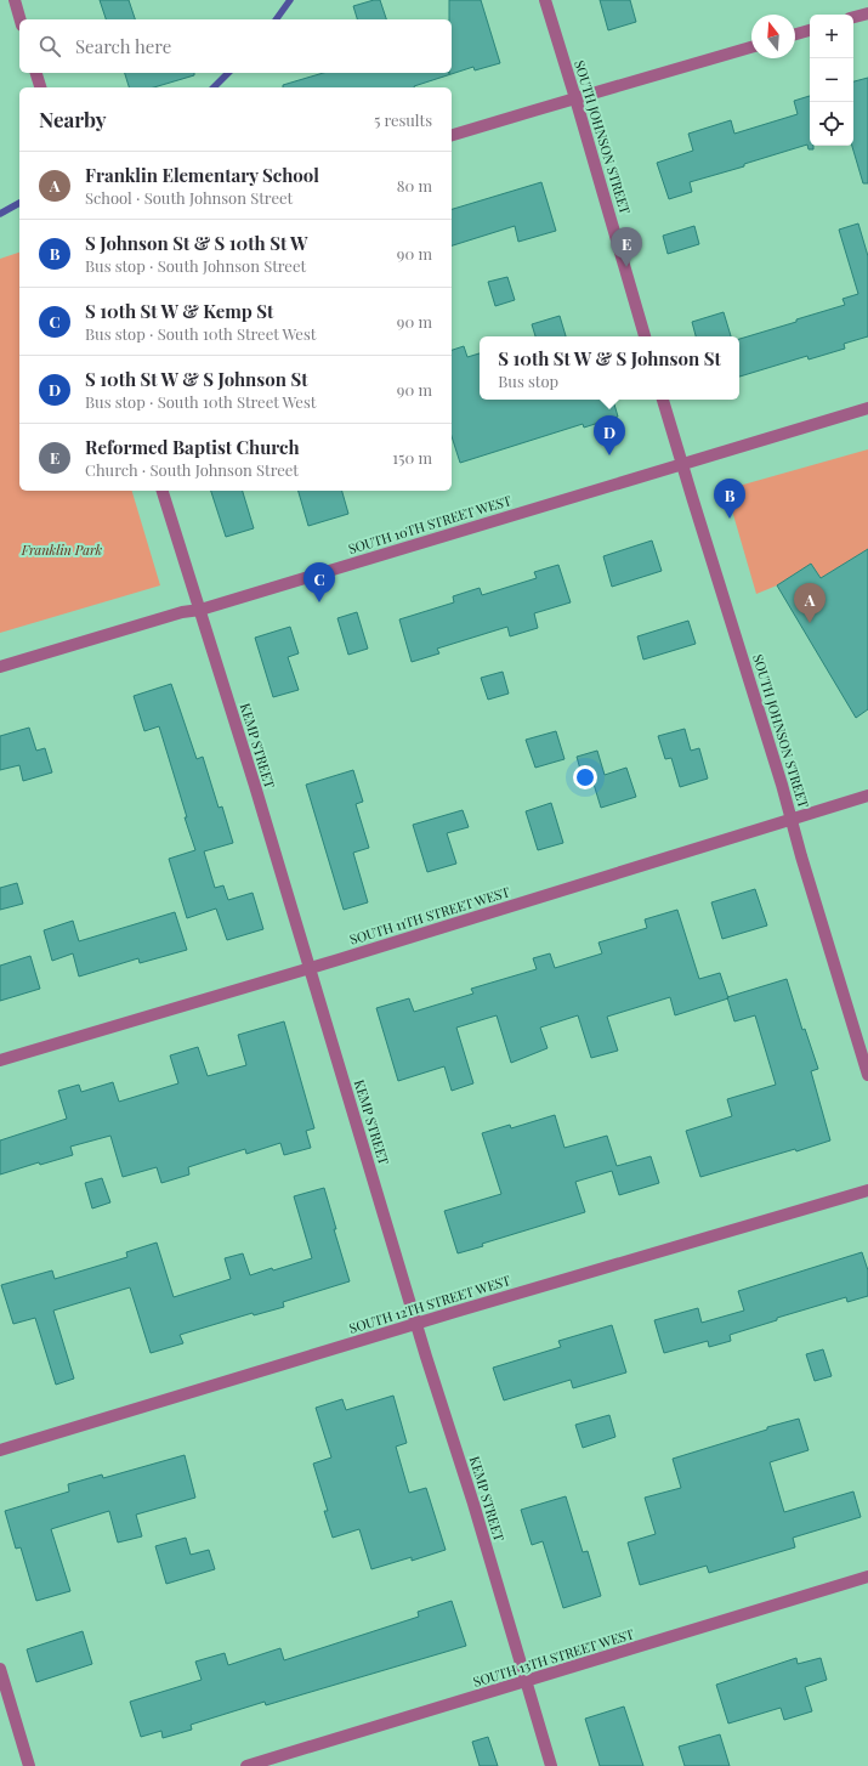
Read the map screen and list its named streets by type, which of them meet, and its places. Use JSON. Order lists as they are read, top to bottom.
{
  "streets": {
    "street": [
      "SOUTH JOHNSON STREET",
      "SOUTH 10TH STREET WEST",
      "KEMP STREET",
      "SOUTH 11TH STREET WEST",
      "SOUTH 12TH STREET WEST",
      "SOUTH 13TH STREET WEST"
    ]
  },
  "crossings": [
    ["SOUTH JOHNSON STREET", "SOUTH 10TH STREET WEST"],
    ["SOUTH JOHNSON STREET", "SOUTH 11TH STREET WEST"],
    ["SOUTH 10TH STREET WEST", "KEMP STREET"],
    ["KEMP STREET", "SOUTH 11TH STREET WEST"],
    ["KEMP STREET", "SOUTH 12TH STREET WEST"],
    ["KEMP STREET", "SOUTH 13TH STREET WEST"]
  ],
  "parks": ["Franklin Park"],
  "north": "top",
  "page": {
    "map_buttons": ["+", "−"],
    "search": "Search here",
    "heading": ["Nearby", "5 results"],
    "list": [
      {
        "mark": "A",
        "name": "Franklin Elementary School",
        "note": "School · South Johnson Street",
        "value": "80 m"
      },
      {
        "mark": "B",
        "name": "S Johnson St & S 10th St W",
        "note": "Bus stop · South Johnson Street",
        "value": "90 m"
      },
      {
        "mark": "C",
        "name": "S 10th St W & Kemp St",
        "note": "Bus stop · South 10th Street West",
        "value": "90 m"
      },
      {
        "mark": "D",
        "name": "S 10th St W & S Johnson St",
        "note": "Bus stop · South 10th Street West",
        "value": "90 m"
      },
      {
        "mark": "E",
        "name": "Reformed Baptist Church",
        "note": "Church · South Johnson Street",
        "value": "150 m"
      }
    ],
    "pins": [
      "E",
      "D",
      "B",
      "C",
      "A"
    ],
    "popup": ["S 10th St W & S Johnson St", "Bus stop"]
  }
}
